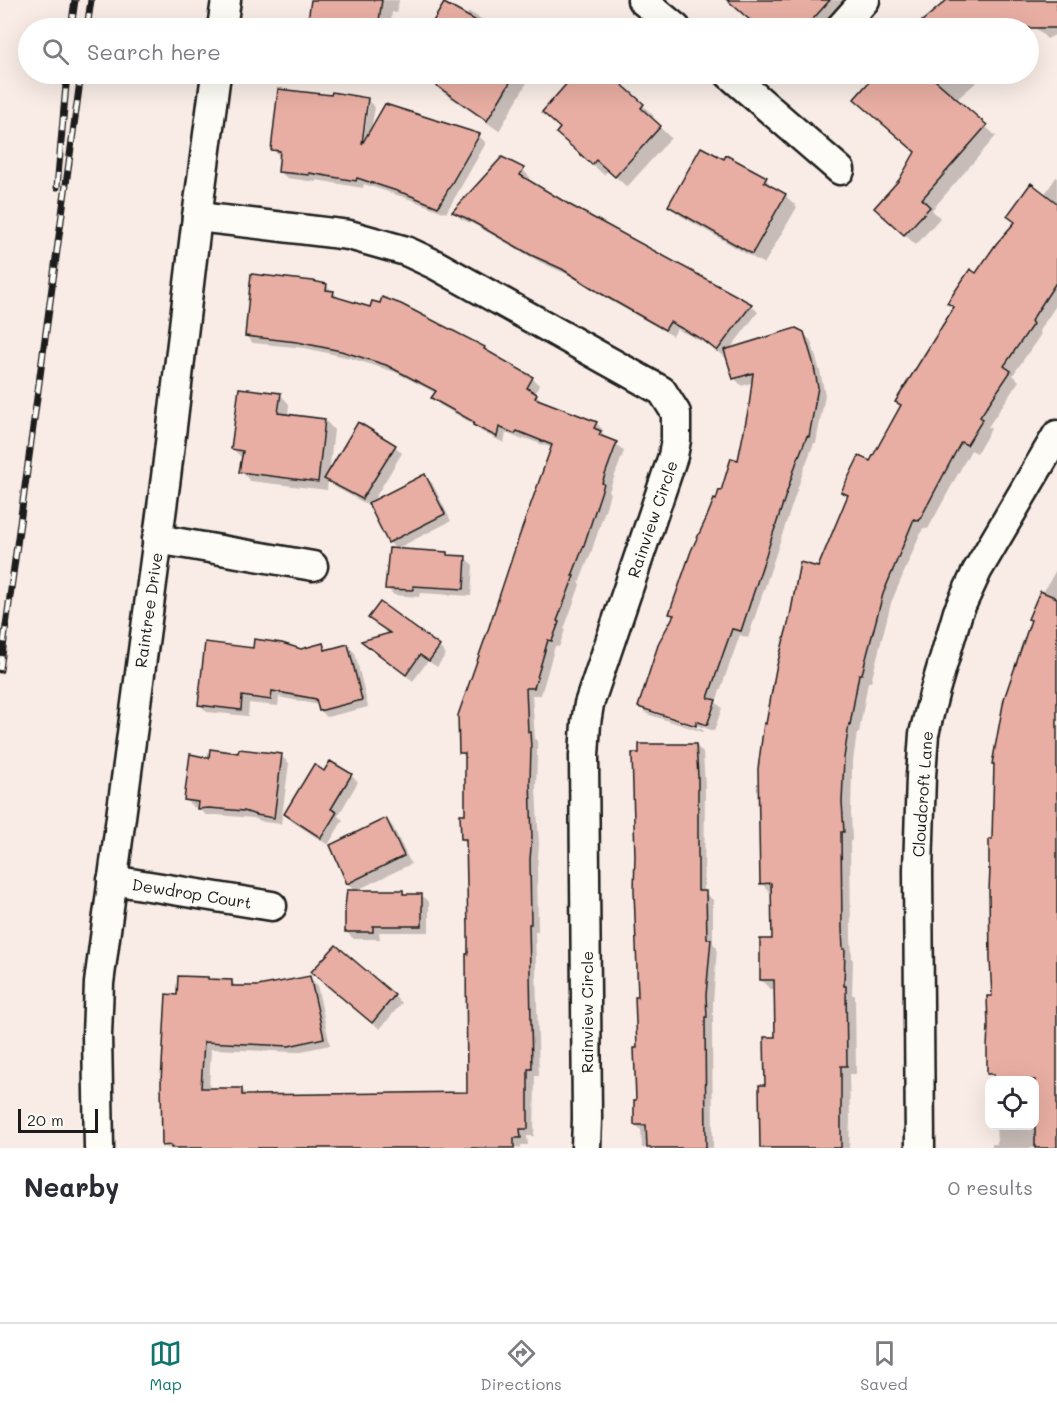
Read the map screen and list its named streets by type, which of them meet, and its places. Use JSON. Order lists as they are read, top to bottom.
{
  "streets": {
    "street": [
      "Rainview Circle",
      "Raintree Drive",
      "Cloudcroft Lane",
      "Dewdrop Court"
    ]
  },
  "crossings": [
    ["Rainview Circle", "Raintree Drive"],
    ["Raintree Drive", "Dewdrop Court"]
  ],
  "scale_bar": "20 m",
  "page": {
    "search": "Search here",
    "scale": "20 m",
    "heading": ["Nearby", "0 results"],
    "nav": ["Map", "Directions", "Saved"]
  }
}
